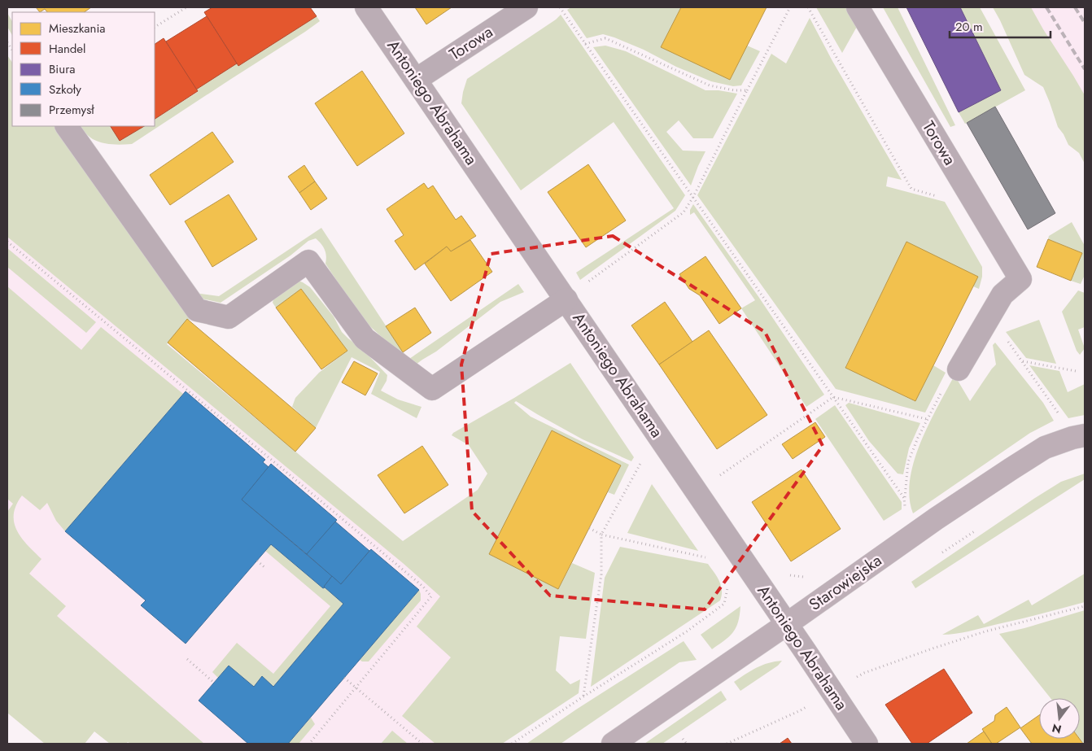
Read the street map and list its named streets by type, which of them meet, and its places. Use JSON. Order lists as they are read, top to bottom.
{
  "streets": {
    "main road": ["Starowiejska"],
    "street": ["Torowa", "Antoniego Abrahama"]
  },
  "crossings": [
    ["Torowa", "Antoniego Abrahama"],
    ["Antoniego Abrahama", "Starowiejska"]
  ],
  "legend": [
    "Mieszkania",
    "Handel",
    "Biura",
    "Szkoły",
    "Przemysł"
  ],
  "scale_bar": "20 m",
  "north": "bottom"
}
